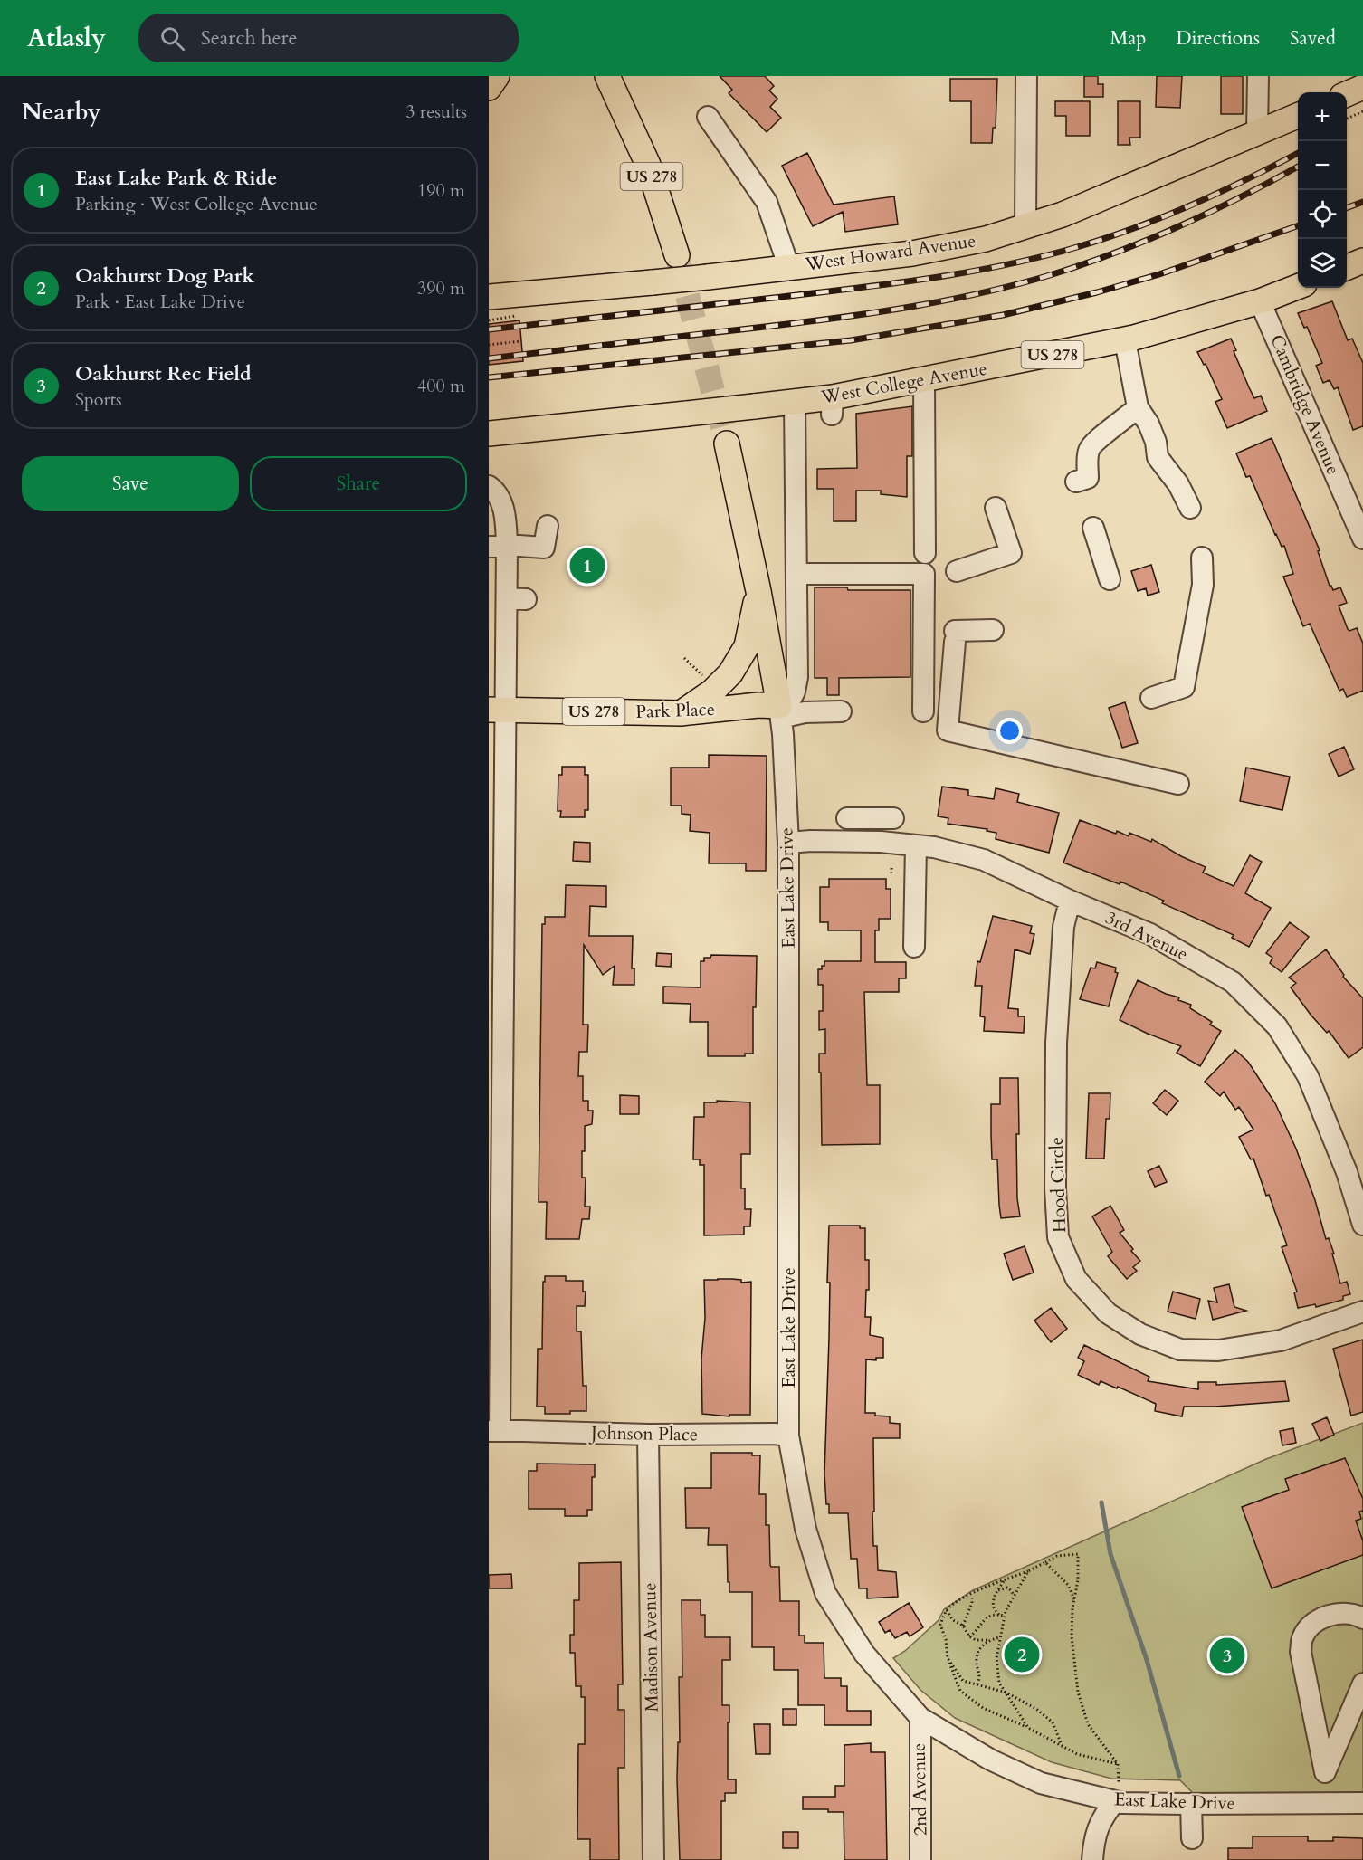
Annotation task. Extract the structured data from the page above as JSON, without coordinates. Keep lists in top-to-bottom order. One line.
{"streets":{"main road":["US 278","West Howard Avenue","West College Avenue","Park Place","East Lake Drive"],"street":["Cambridge Avenue","3rd Avenue","Hood Circle","Johnson Place","Madison Avenue","2nd Avenue"]},"crossings":[["West College Avenue","Cambridge Avenue"],["Park Place","East Lake Drive"],["East Lake Drive","3rd Avenue"],["East Lake Drive","Johnson Place"],["East Lake Drive","2nd Avenue"],["3rd Avenue","Hood Circle"],["Johnson Place","Madison Avenue"]],"page":{"header":"Atlasly","search":"Search here","nav":["Map","Directions","Saved"],"heading":["Nearby","3 results"],"map_buttons":["+","−"],"list":[{"mark":"1","name":"East Lake Park & Ride","note":"Parking · West College Avenue","value":"190 m"},{"mark":"2","name":"Oakhurst Dog Park","note":"Park · East Lake Drive","value":"390 m"},{"mark":"3","name":"Oakhurst Rec Field","note":"Sports","value":"400 m"}],"buttons":["Save","Share"],"pins":["1","2","3"]}}
